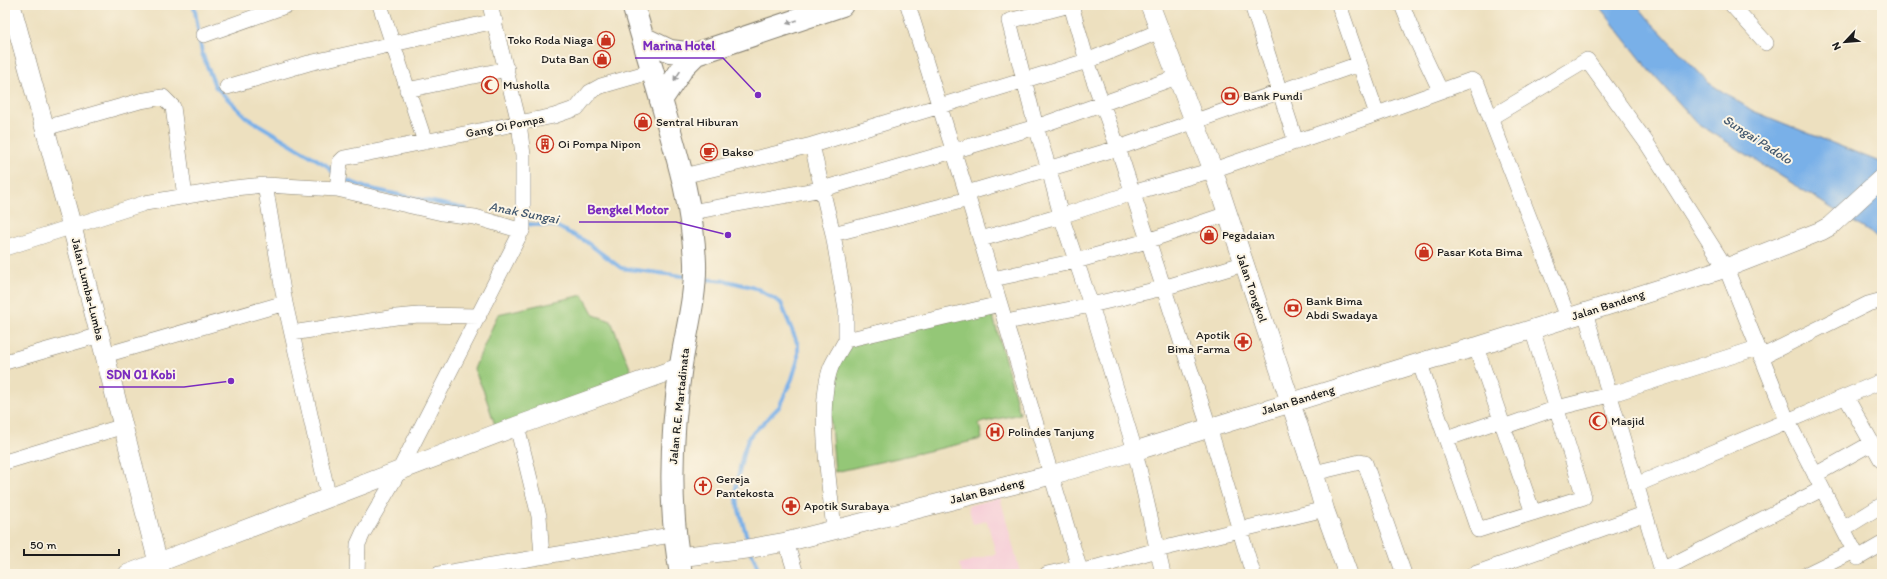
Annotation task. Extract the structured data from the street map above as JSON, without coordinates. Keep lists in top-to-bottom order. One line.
{"streets":{"main road":["Jalan R.E. Martadinata"],"street":["Gang Oi Pompa","Jalan Tongkol","Jalan Lumba-Lumba","Jalan Bandeng"]},"crossings":[["Gang Oi Pompa","Jalan R.E. Martadinata"],["Jalan Tongkol","Jalan Bandeng"],["Jalan Bandeng","Jalan R.E. Martadinata"]],"water":["Sungai Padolo","Anak Sungai"],"places":{"shop":["Toko Roda Niaga","Duta Ban","Sentral Hiburan","Pegadaian","Pasar Kota Bima"],"mosque":["Musholla","Masjid"],"other":["Marina Hotel","Bengkel Motor","SDN 01 Kobi"],"bank":["Bank Pundi","Bank Bima Abdi Swadaya"],"building":["Oi Pompa Nipon"],"cafe":["Bakso"],"pharmacy":["Apotik Bima Farma","Apotik Surabaya"],"hospital":["Polindes Tanjung"],"church":["Gereja Pantekosta"]},"scale_bar":"50 m","north":"bottom left"}
